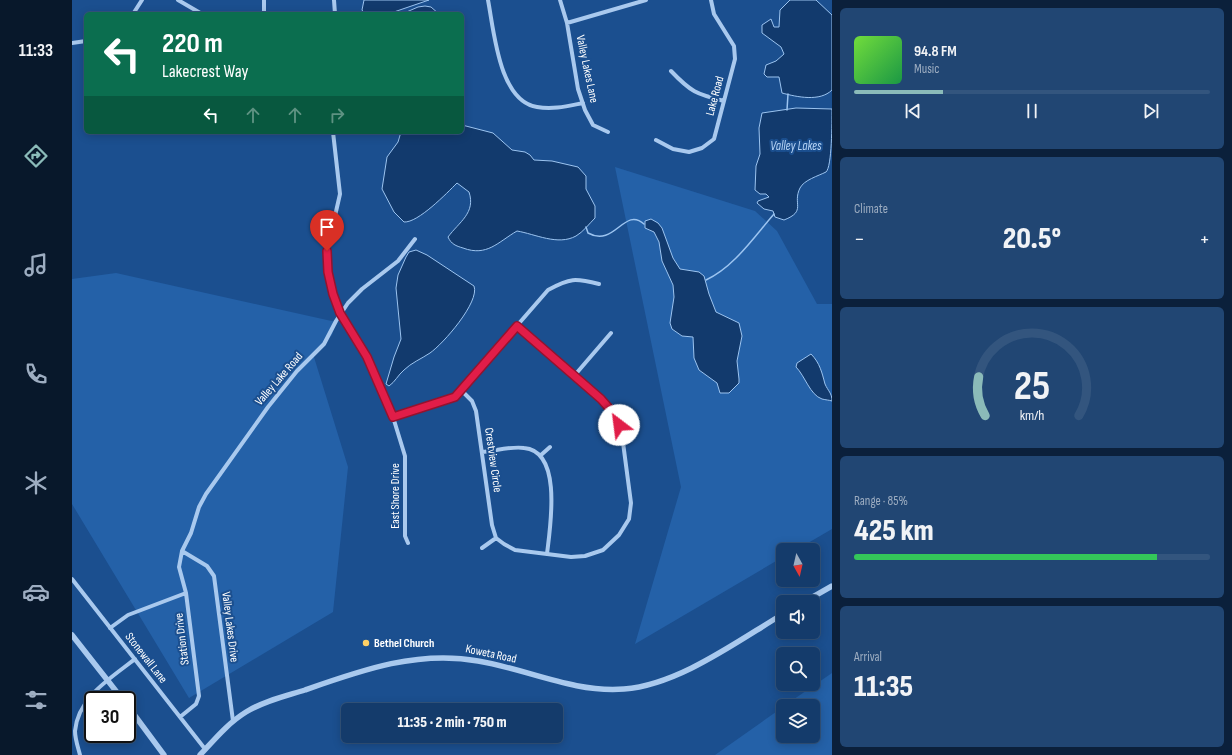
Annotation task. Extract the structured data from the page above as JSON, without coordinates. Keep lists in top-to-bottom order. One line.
{"streets":{"street":["Valley Lakes Lane","Lake Road","Valley Lake Road","Crestview Circle","East Shore Drive","Valley Lakes Drive","Station Drive","Koweta Road","Stonewall Lane"]},"crossings":[["Valley Lake Road","East Shore Drive"],["Valley Lake Road","Valley Lakes Drive"],["Valley Lake Road","Station Drive"],["Valley Lakes Drive","Station Drive"],["Valley Lakes Drive","Koweta Road"],["Station Drive","Stonewall Lane"],["Koweta Road","Stonewall Lane"]],"water":["Valley Lakes"],"places":["Bethel Church"],"north":"bottom","page":{"tabs":"11:33","turn":["220 m","Lakecrest Way"],"song":["94.8 FM","Music"],"tile":["Climate",["Range · 85%","425 km"],["Arrival","11:35"]],"heat":["−","20.5°","+"],"limit":"30","trip":"11:35 · 2 min · 750 m","gauge":["25","km/h"]}}
